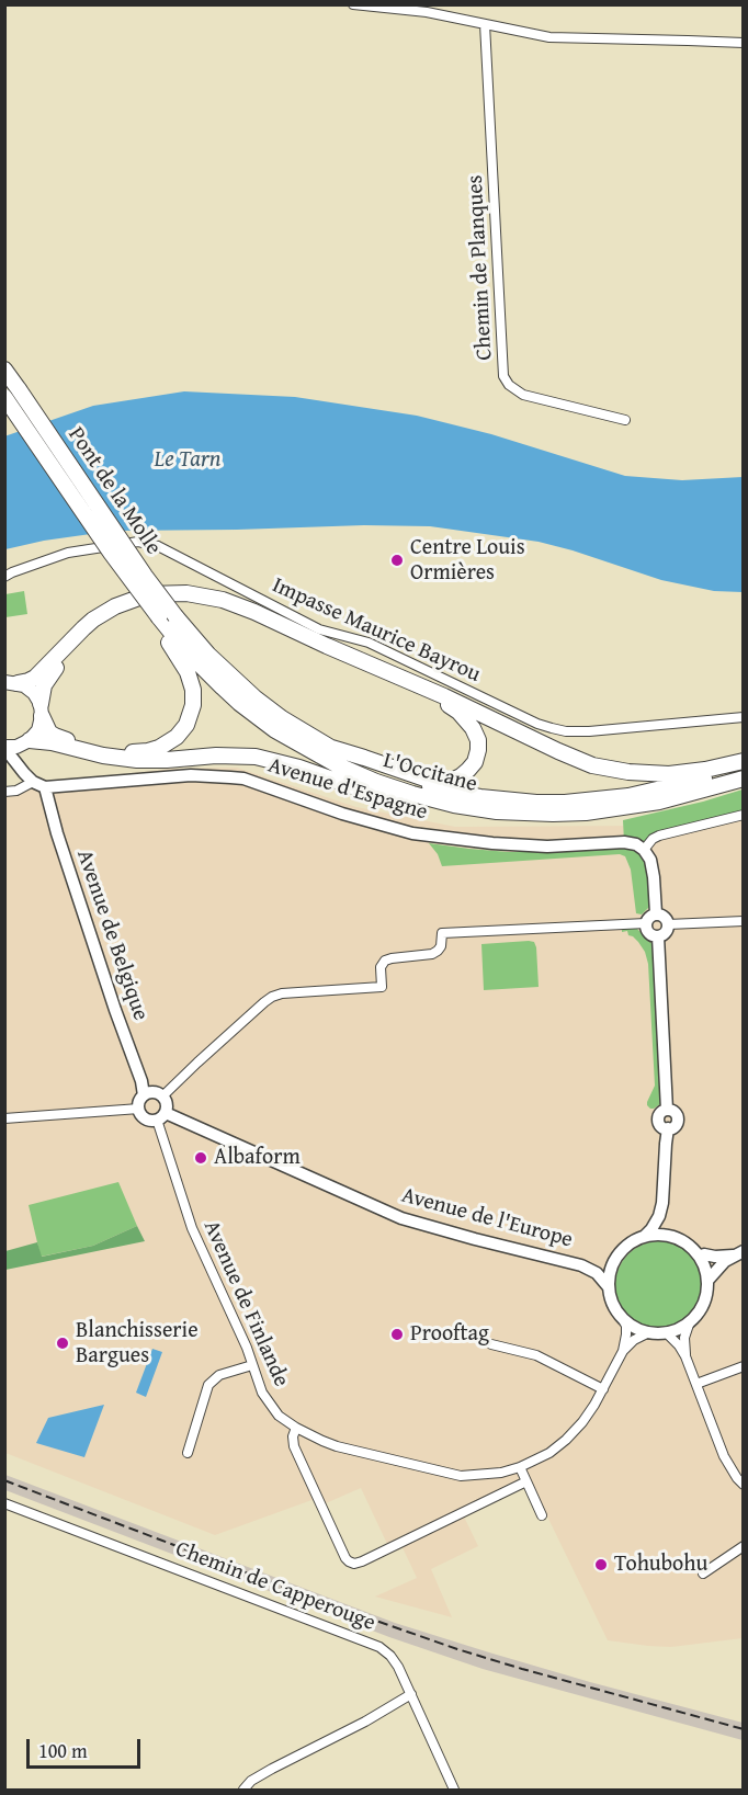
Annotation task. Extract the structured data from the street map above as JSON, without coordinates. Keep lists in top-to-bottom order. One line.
{"streets":{"highway":["Pont de la Molle","L'Occitane"],"street":["Chemin de Planques","Impasse Maurice Bayrou","Avenue d'Espagne","Avenue de Belgique","Avenue de l'Europe","Avenue de Finlande","Chemin de Capperouge"]},"crossings":[["Pont de la Molle","L'Occitane"],["Avenue d'Espagne","Avenue de Belgique"],["Avenue de Belgique","Avenue de l'Europe"],["Avenue de Belgique","Avenue de Finlande"],["Avenue de l'Europe","Avenue de Finlande"]],"water":["Le Tarn"],"places":["Centre Louis Ormières","Albaform","Prooftag","Blanchisserie Bargues","Tohubohu"],"scale_bar":"100 m"}
